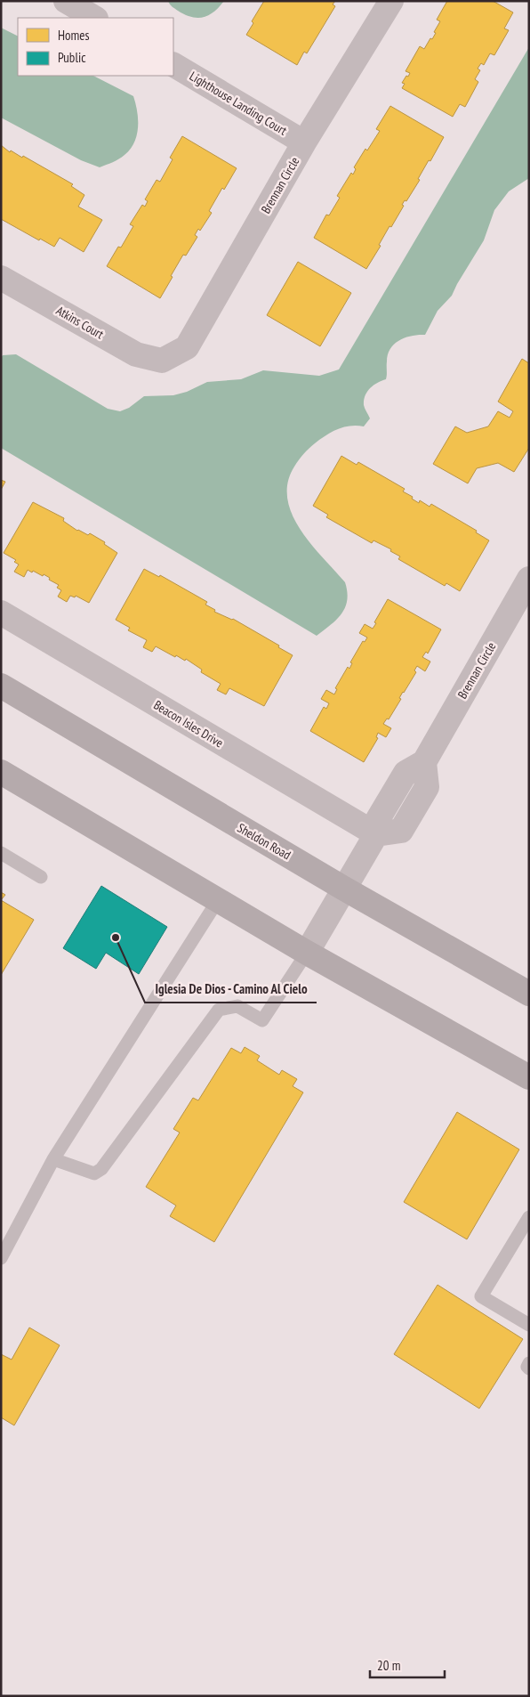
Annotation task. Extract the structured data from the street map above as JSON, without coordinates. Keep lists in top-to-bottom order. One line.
{"streets":{"main road":["Sheldon Road"],"street":["Lighthouse Landing Court","Brennan Circle","Atkins Court","Beacon Isles Drive"]},"crossings":[["Lighthouse Landing Court","Brennan Circle"],["Brennan Circle","Atkins Court"],["Brennan Circle","Beacon Isles Drive"]],"places":["Iglesia De Dios - Camino Al Cielo"],"legend":["Homes","Public"],"scale_bar":"20 m"}
